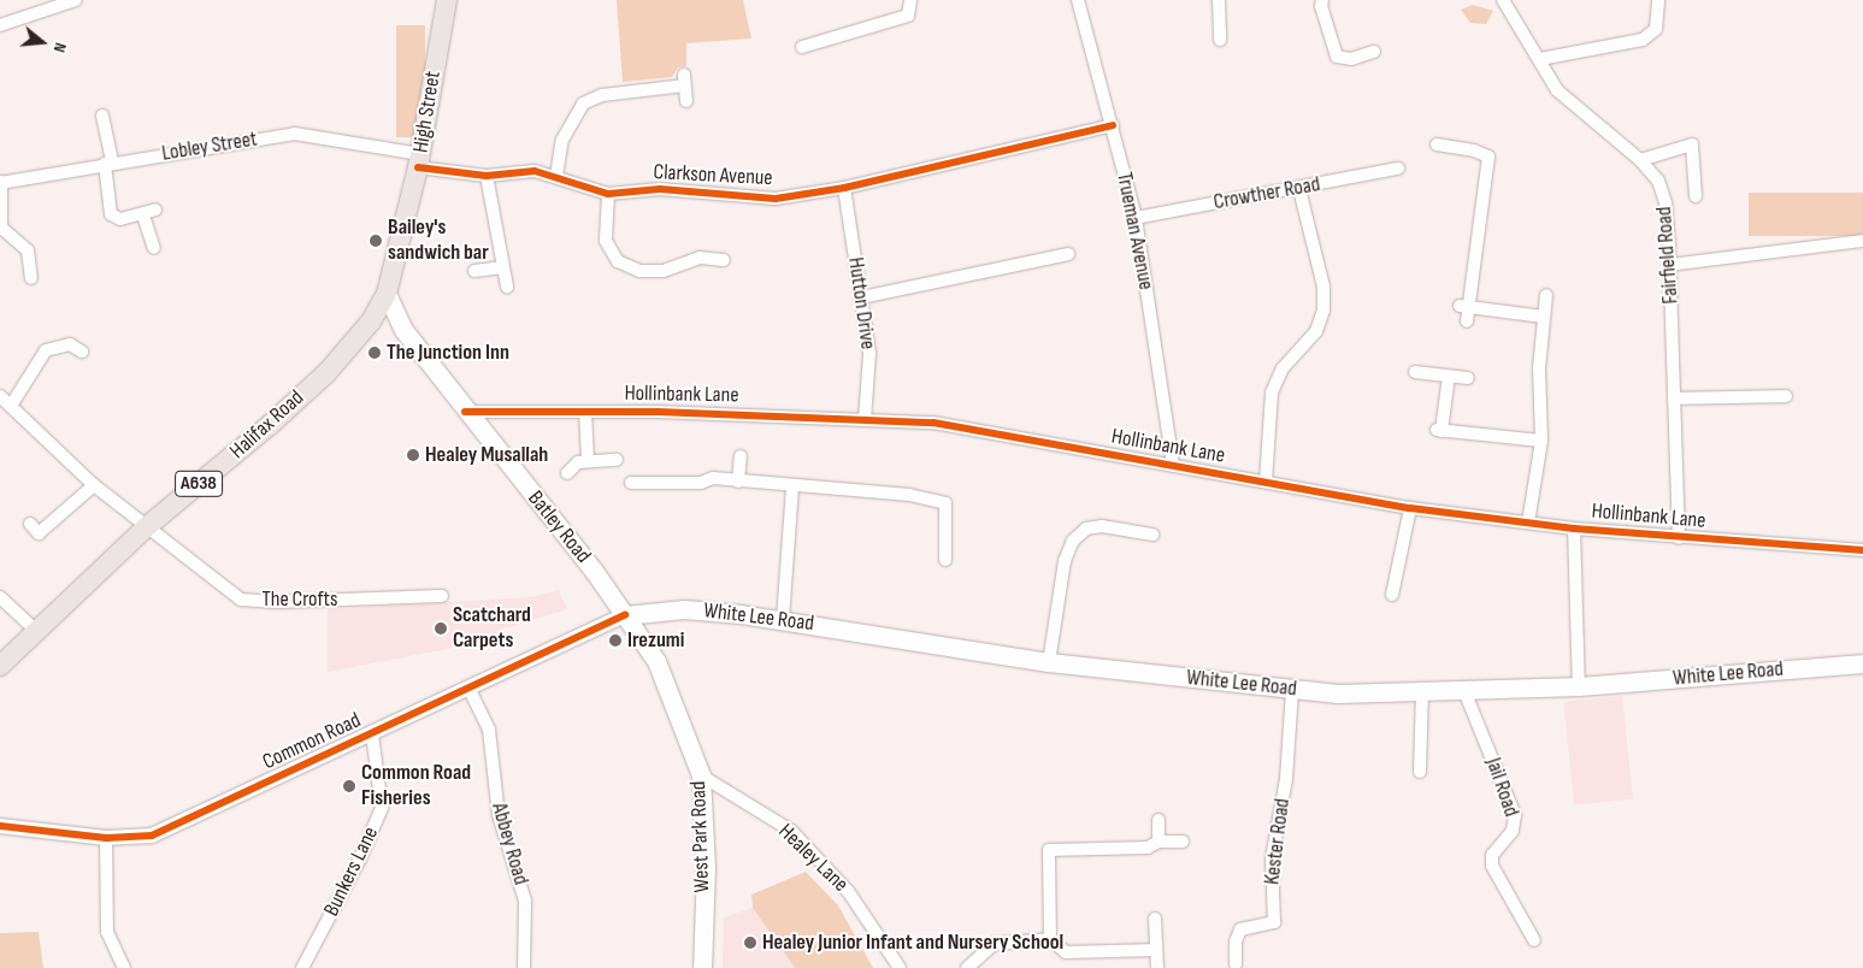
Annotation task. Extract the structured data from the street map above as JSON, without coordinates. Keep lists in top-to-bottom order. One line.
{"streets":{"main road":["High Street","Halifax Road","A638","Batley Road","White Lee Road","West Park Road"],"street":["Lobley Street","Clarkson Avenue","Crowther Road","Trueman Avenue","Fairfield Road","Hutton Drive","Hollinbank Lane","The Crofts","Common Road","Jail Road","Kester Road","Abbey Road","Healey Lane","Bunkers Lane"]},"crossings":[["High Street","Lobley Street"],["High Street","Clarkson Avenue"],["High Street","Halifax Road"],["High Street","Batley Road"],["Lobley Street","Clarkson Avenue"],["Clarkson Avenue","Trueman Avenue"],["Clarkson Avenue","Hutton Drive"],["Crowther Road","Trueman Avenue"],["Trueman Avenue","Hollinbank Lane"],["Fairfield Road","Hollinbank Lane"],["Hutton Drive","Hollinbank Lane"],["Hollinbank Lane","Batley Road"],["Halifax Road","Batley Road"],["Halifax Road","The Crofts"],["Batley Road","White Lee Road"],["Batley Road","Common Road"],["Batley Road","West Park Road"],["White Lee Road","Common Road"],["White Lee Road","Jail Road"],["White Lee Road","West Park Road"],["White Lee Road","Kester Road"],["Common Road","West Park Road"],["Common Road","Abbey Road"],["Common Road","Bunkers Lane"],["West Park Road","Healey Lane"]],"places":["Bailey's sandwich bar","The Junction Inn","Healey Musallah","Scatchard Carpets","Irezumi","Common Road Fisheries","Healey Junior Infant and Nursery School"],"north":"right"}
